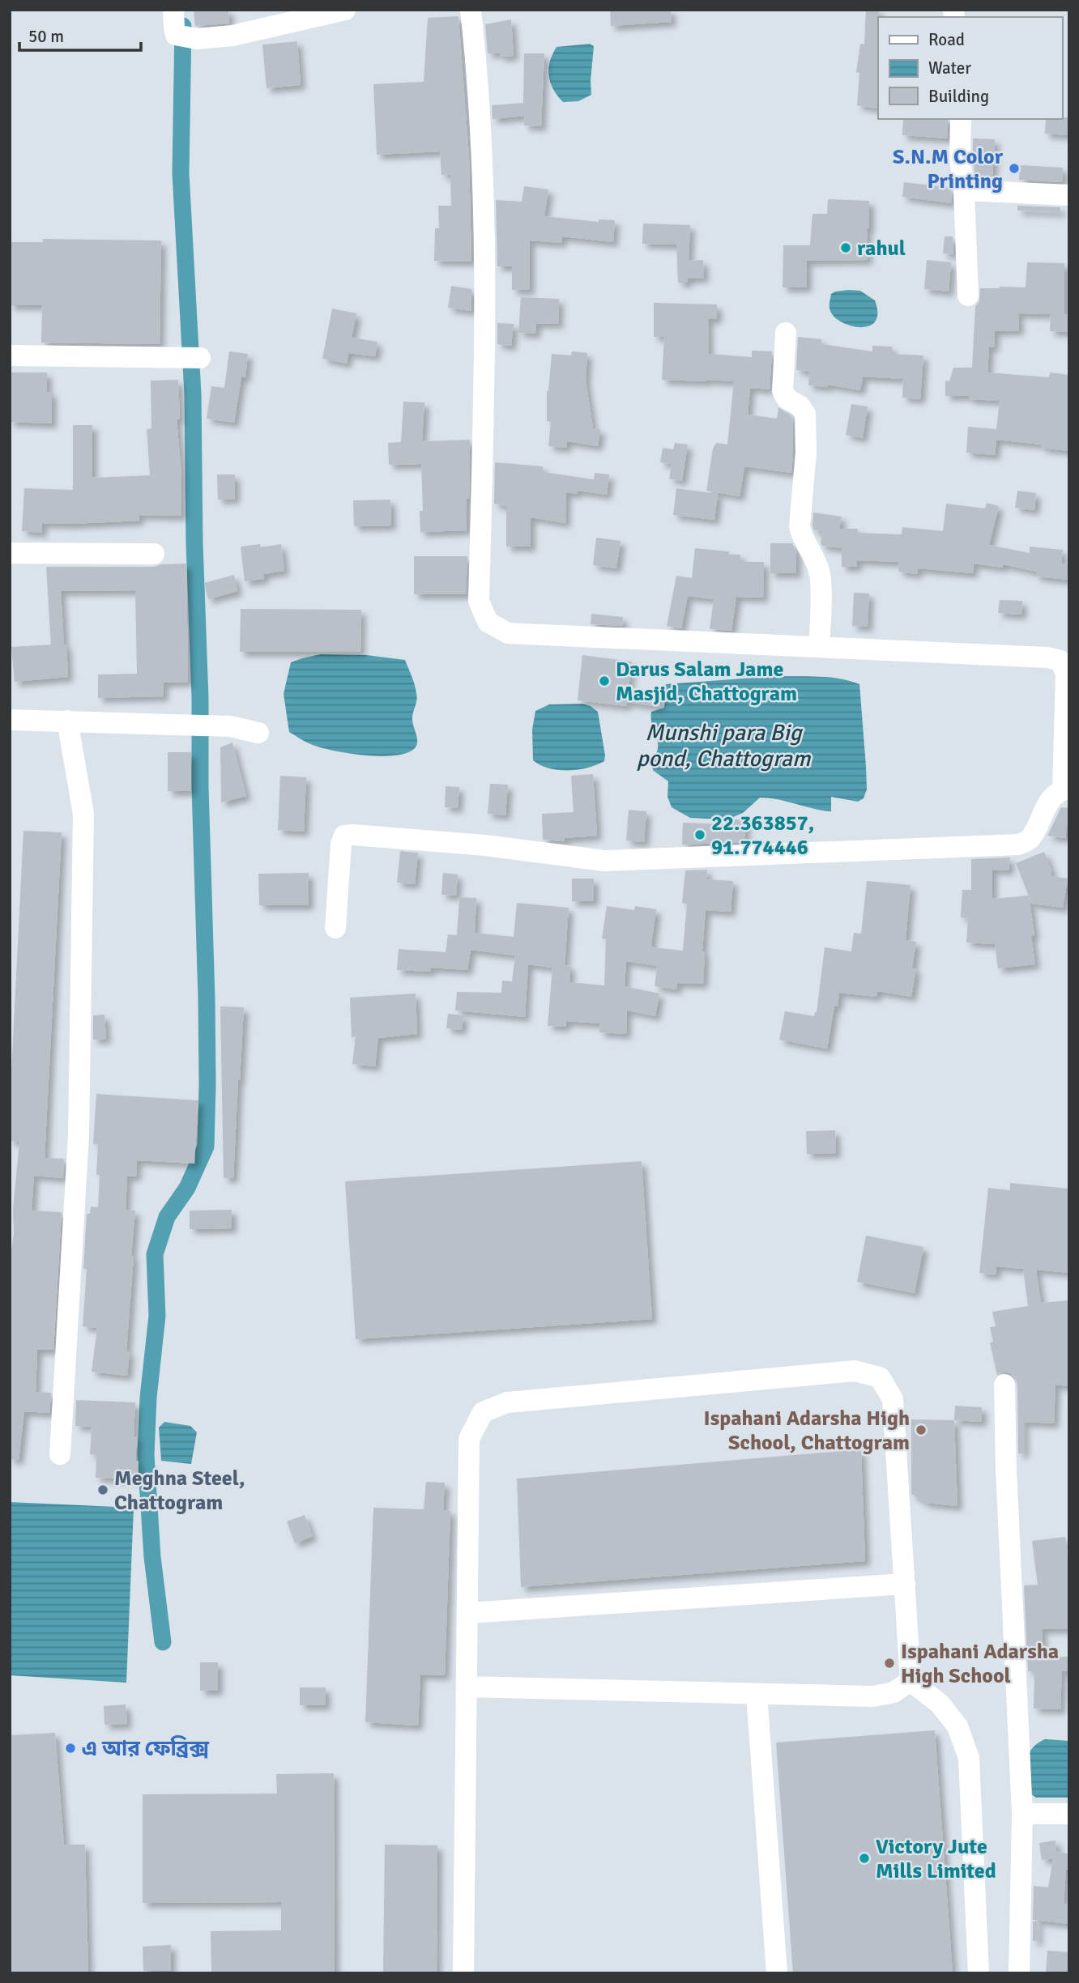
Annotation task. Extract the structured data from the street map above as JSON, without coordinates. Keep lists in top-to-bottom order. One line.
{"water":["Munshi para Big pond, Chattogram"],"places":["S.N.M Color Printing","rahul","Darus Salam Jame Masjid, Chattogram","22.363857, 91.774446","Ispahani Adarsha High School, Chattogram","Meghna Steel, Chattogram","Ispahani Adarsha High School","এ আর ফেব্রিক্স","Victory Jute Mills Limited"],"legend":["Road","Water","Building"],"scale_bar":"50 m"}
